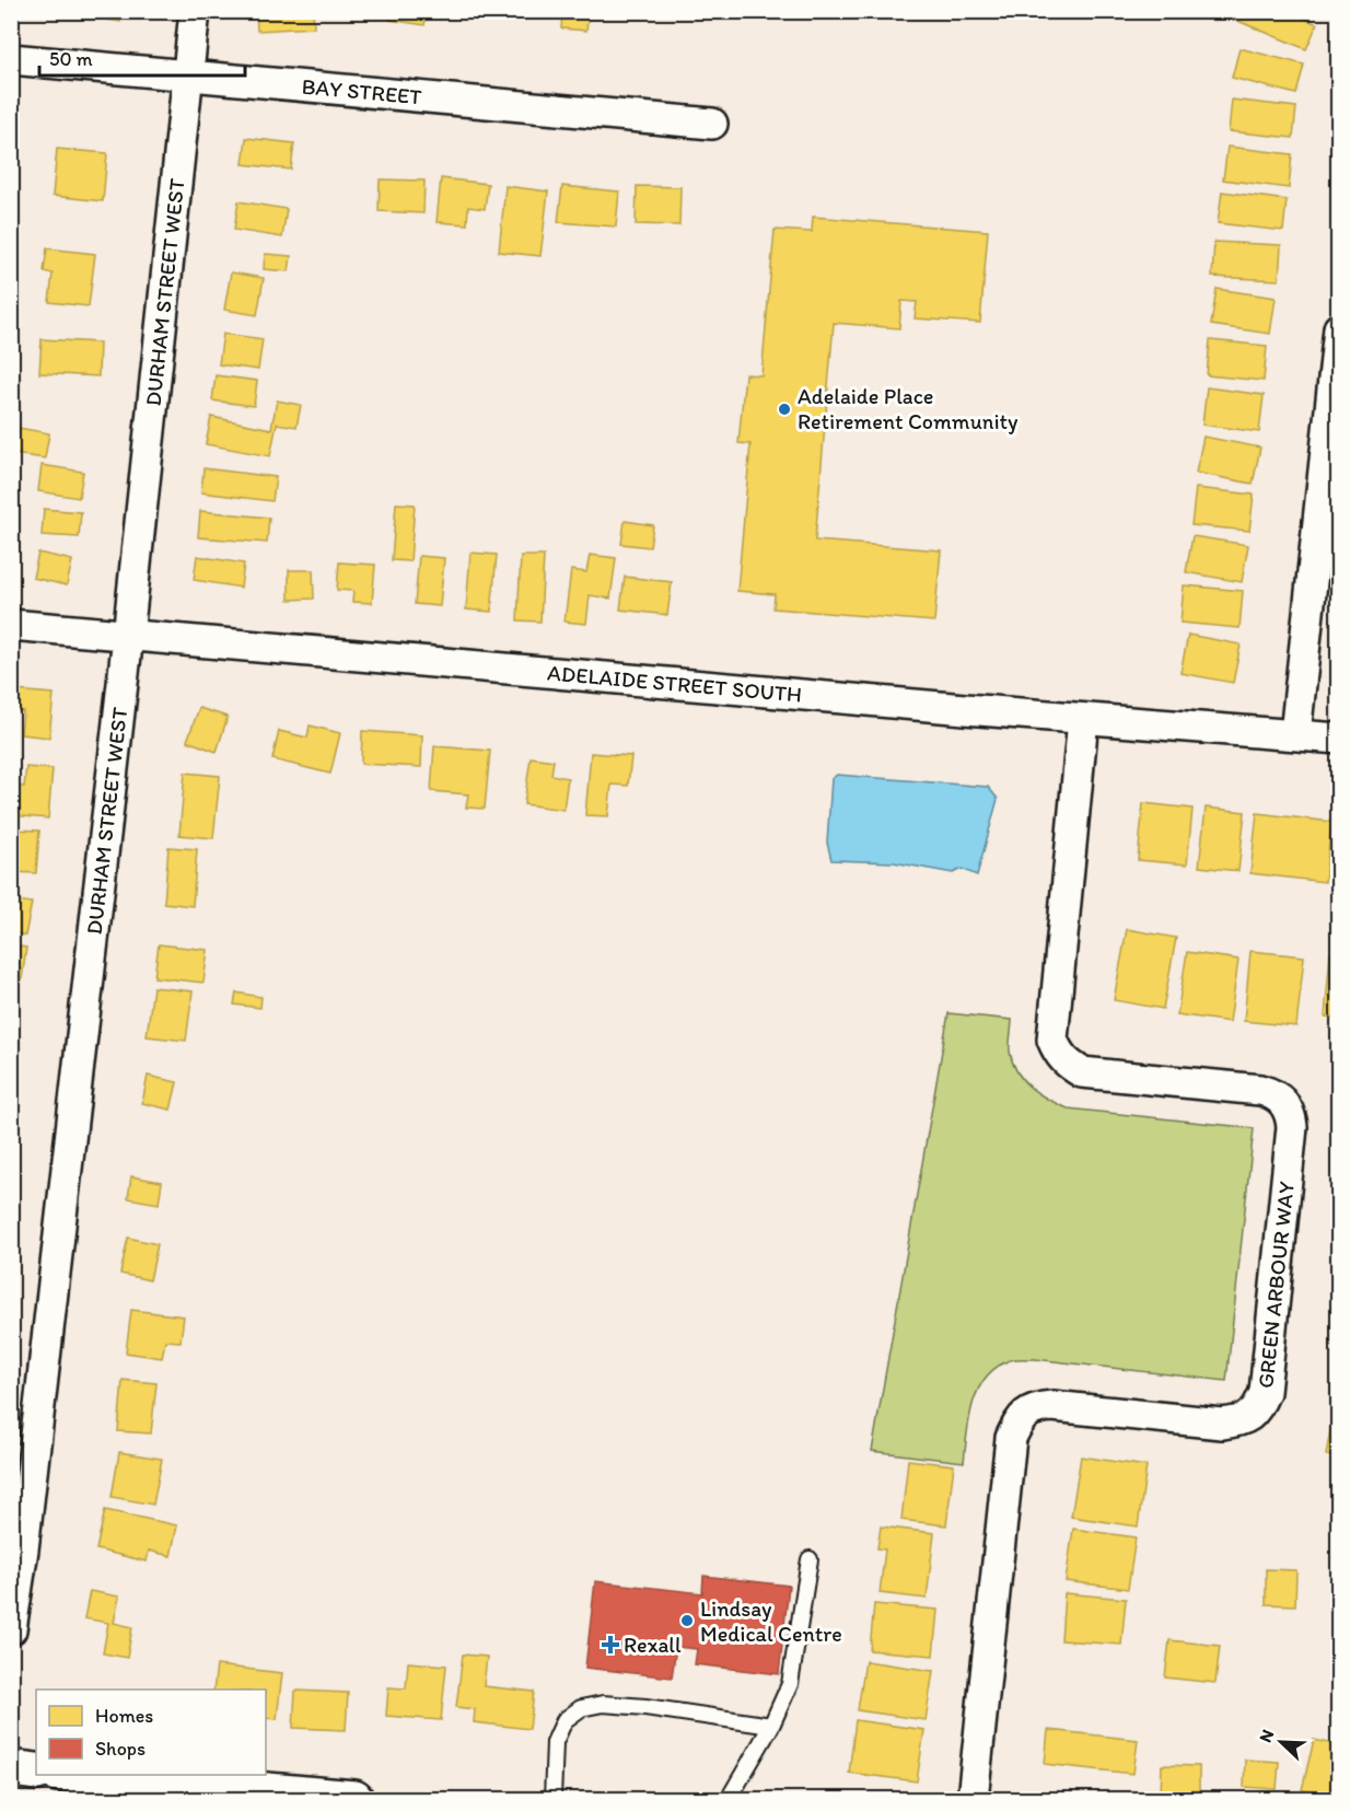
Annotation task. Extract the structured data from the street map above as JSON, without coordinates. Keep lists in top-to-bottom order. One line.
{"streets":{"street":["BAY STREET","DURHAM STREET WEST","ADELAIDE STREET SOUTH","GREEN ARBOUR WAY"]},"crossings":[["BAY STREET","DURHAM STREET WEST"],["DURHAM STREET WEST","ADELAIDE STREET SOUTH"],["ADELAIDE STREET SOUTH","GREEN ARBOUR WAY"]],"places":{"other":["Adelaide Place Retirement Community","Lindsay Medical Centre"],"health":["Rexall"]},"legend":["Homes","Shops"],"scale_bar":"50 m","north":"top left"}
